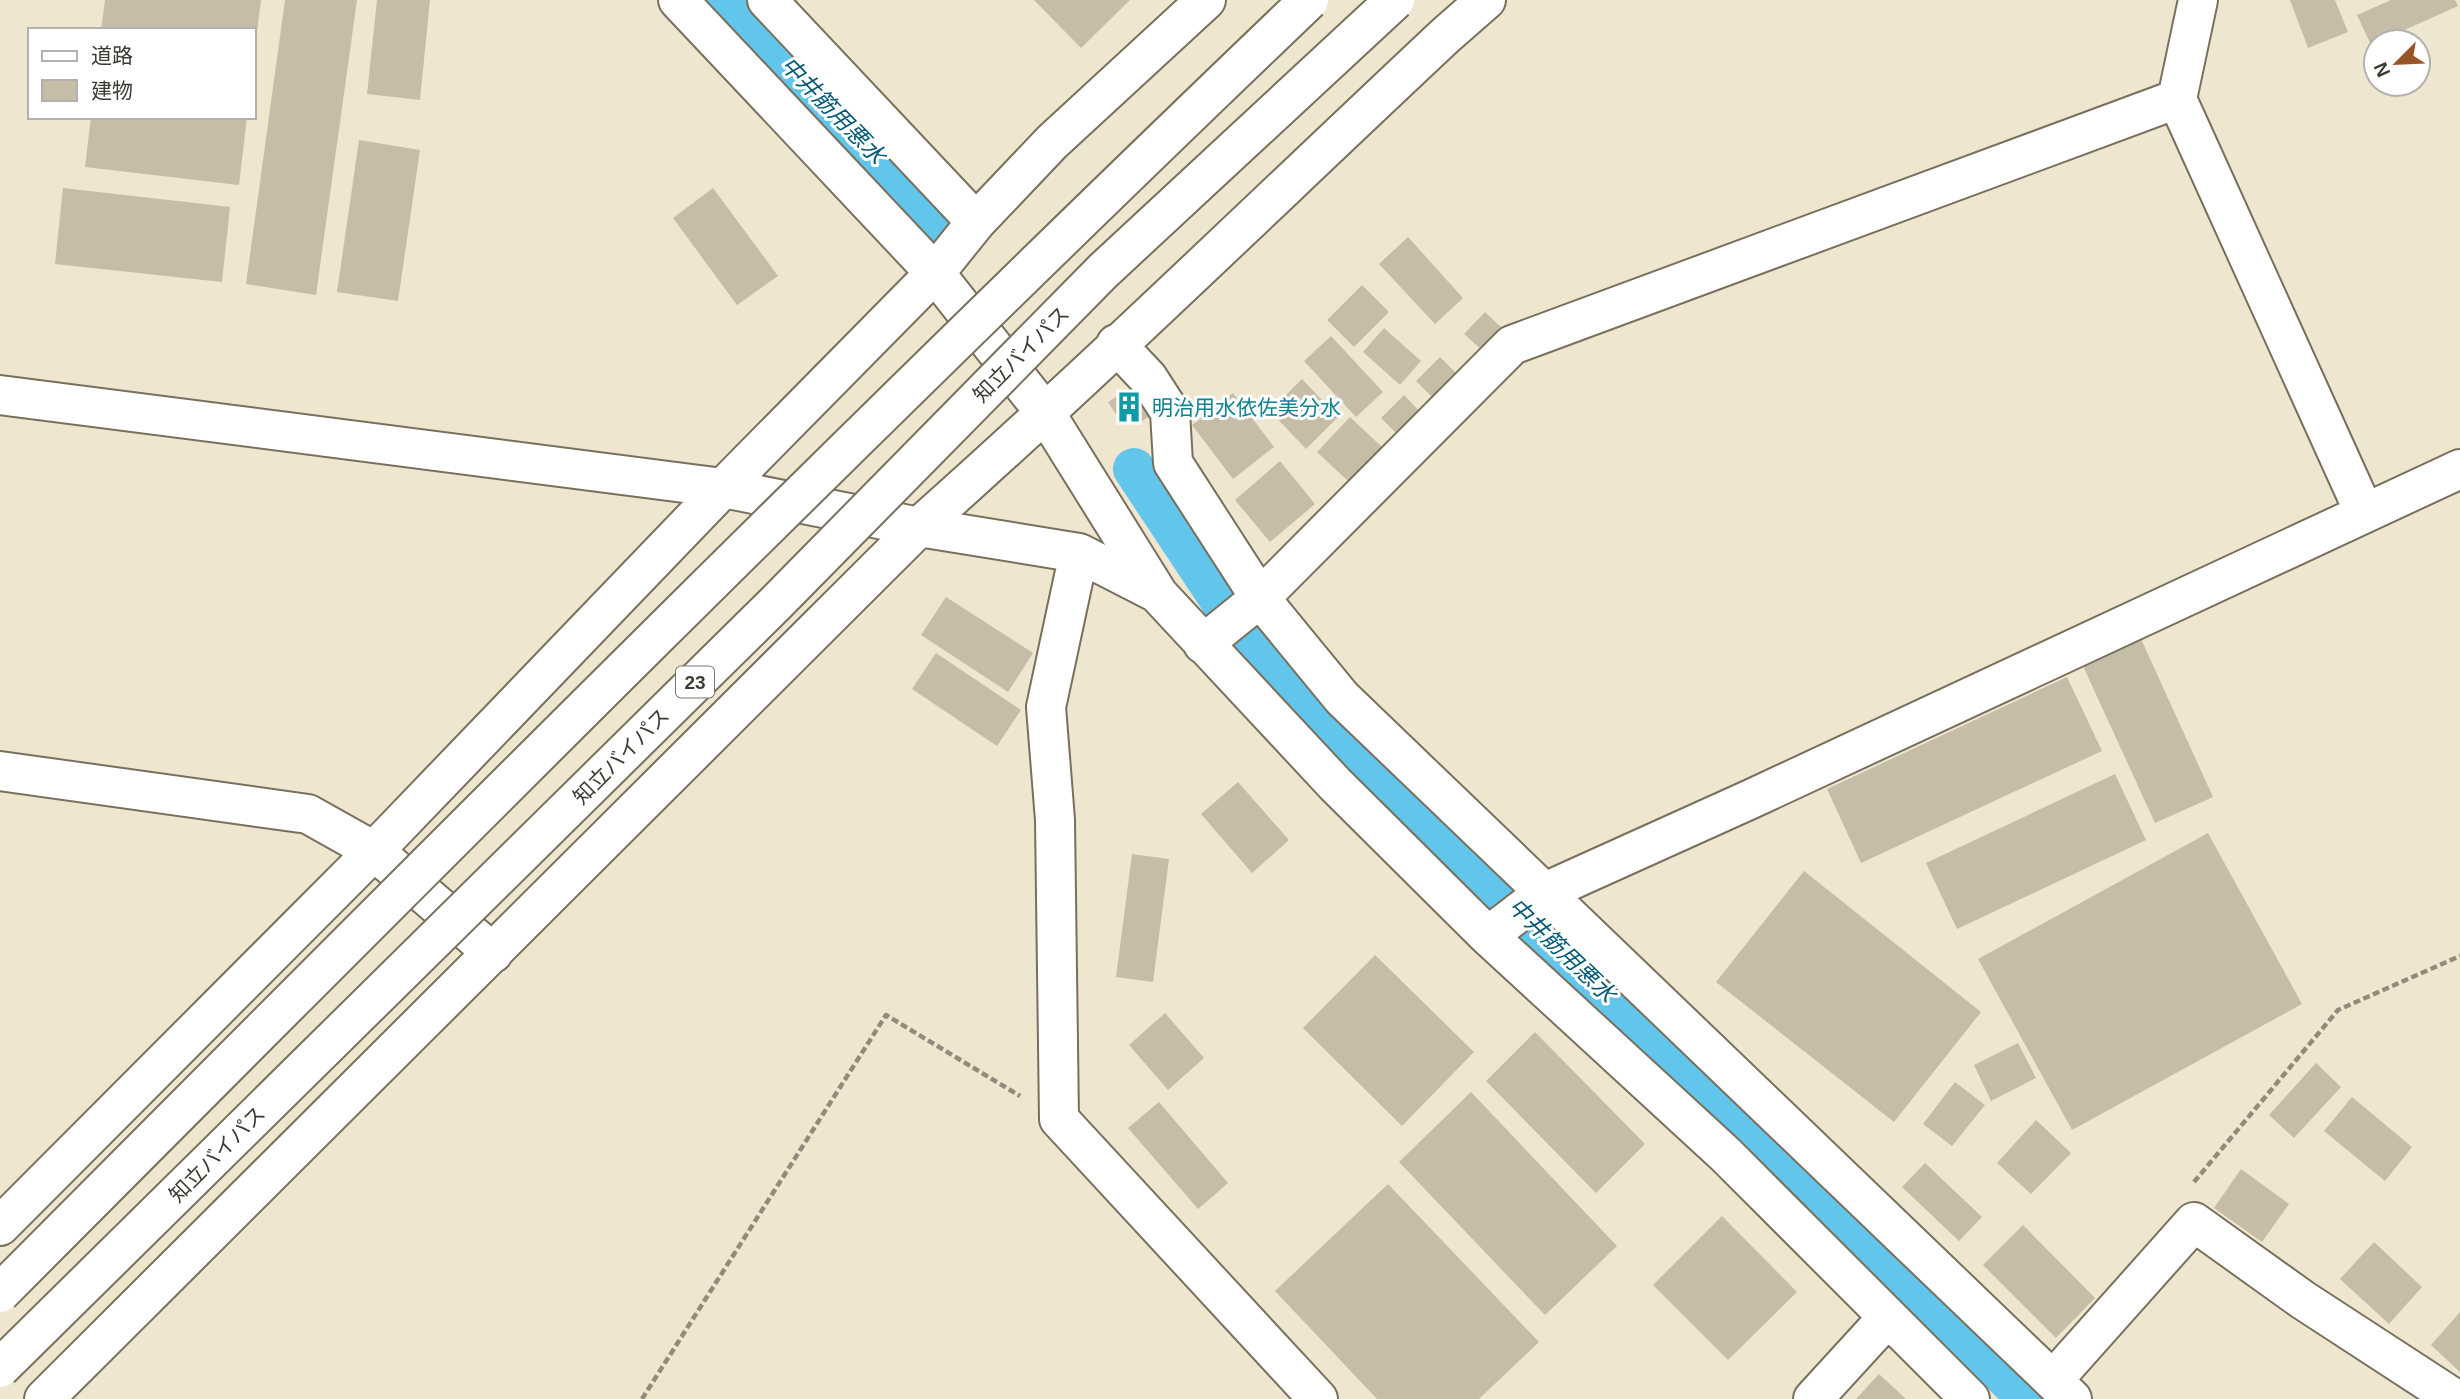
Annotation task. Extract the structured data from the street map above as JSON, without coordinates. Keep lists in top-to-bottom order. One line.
{"streets":{"main road":["知立バイパス","23"]},"water":["中井筋用悪水"],"places":{"building":["明治用水依佐美分水"]},"legend":["道路","建物"],"north":"bottom left"}
